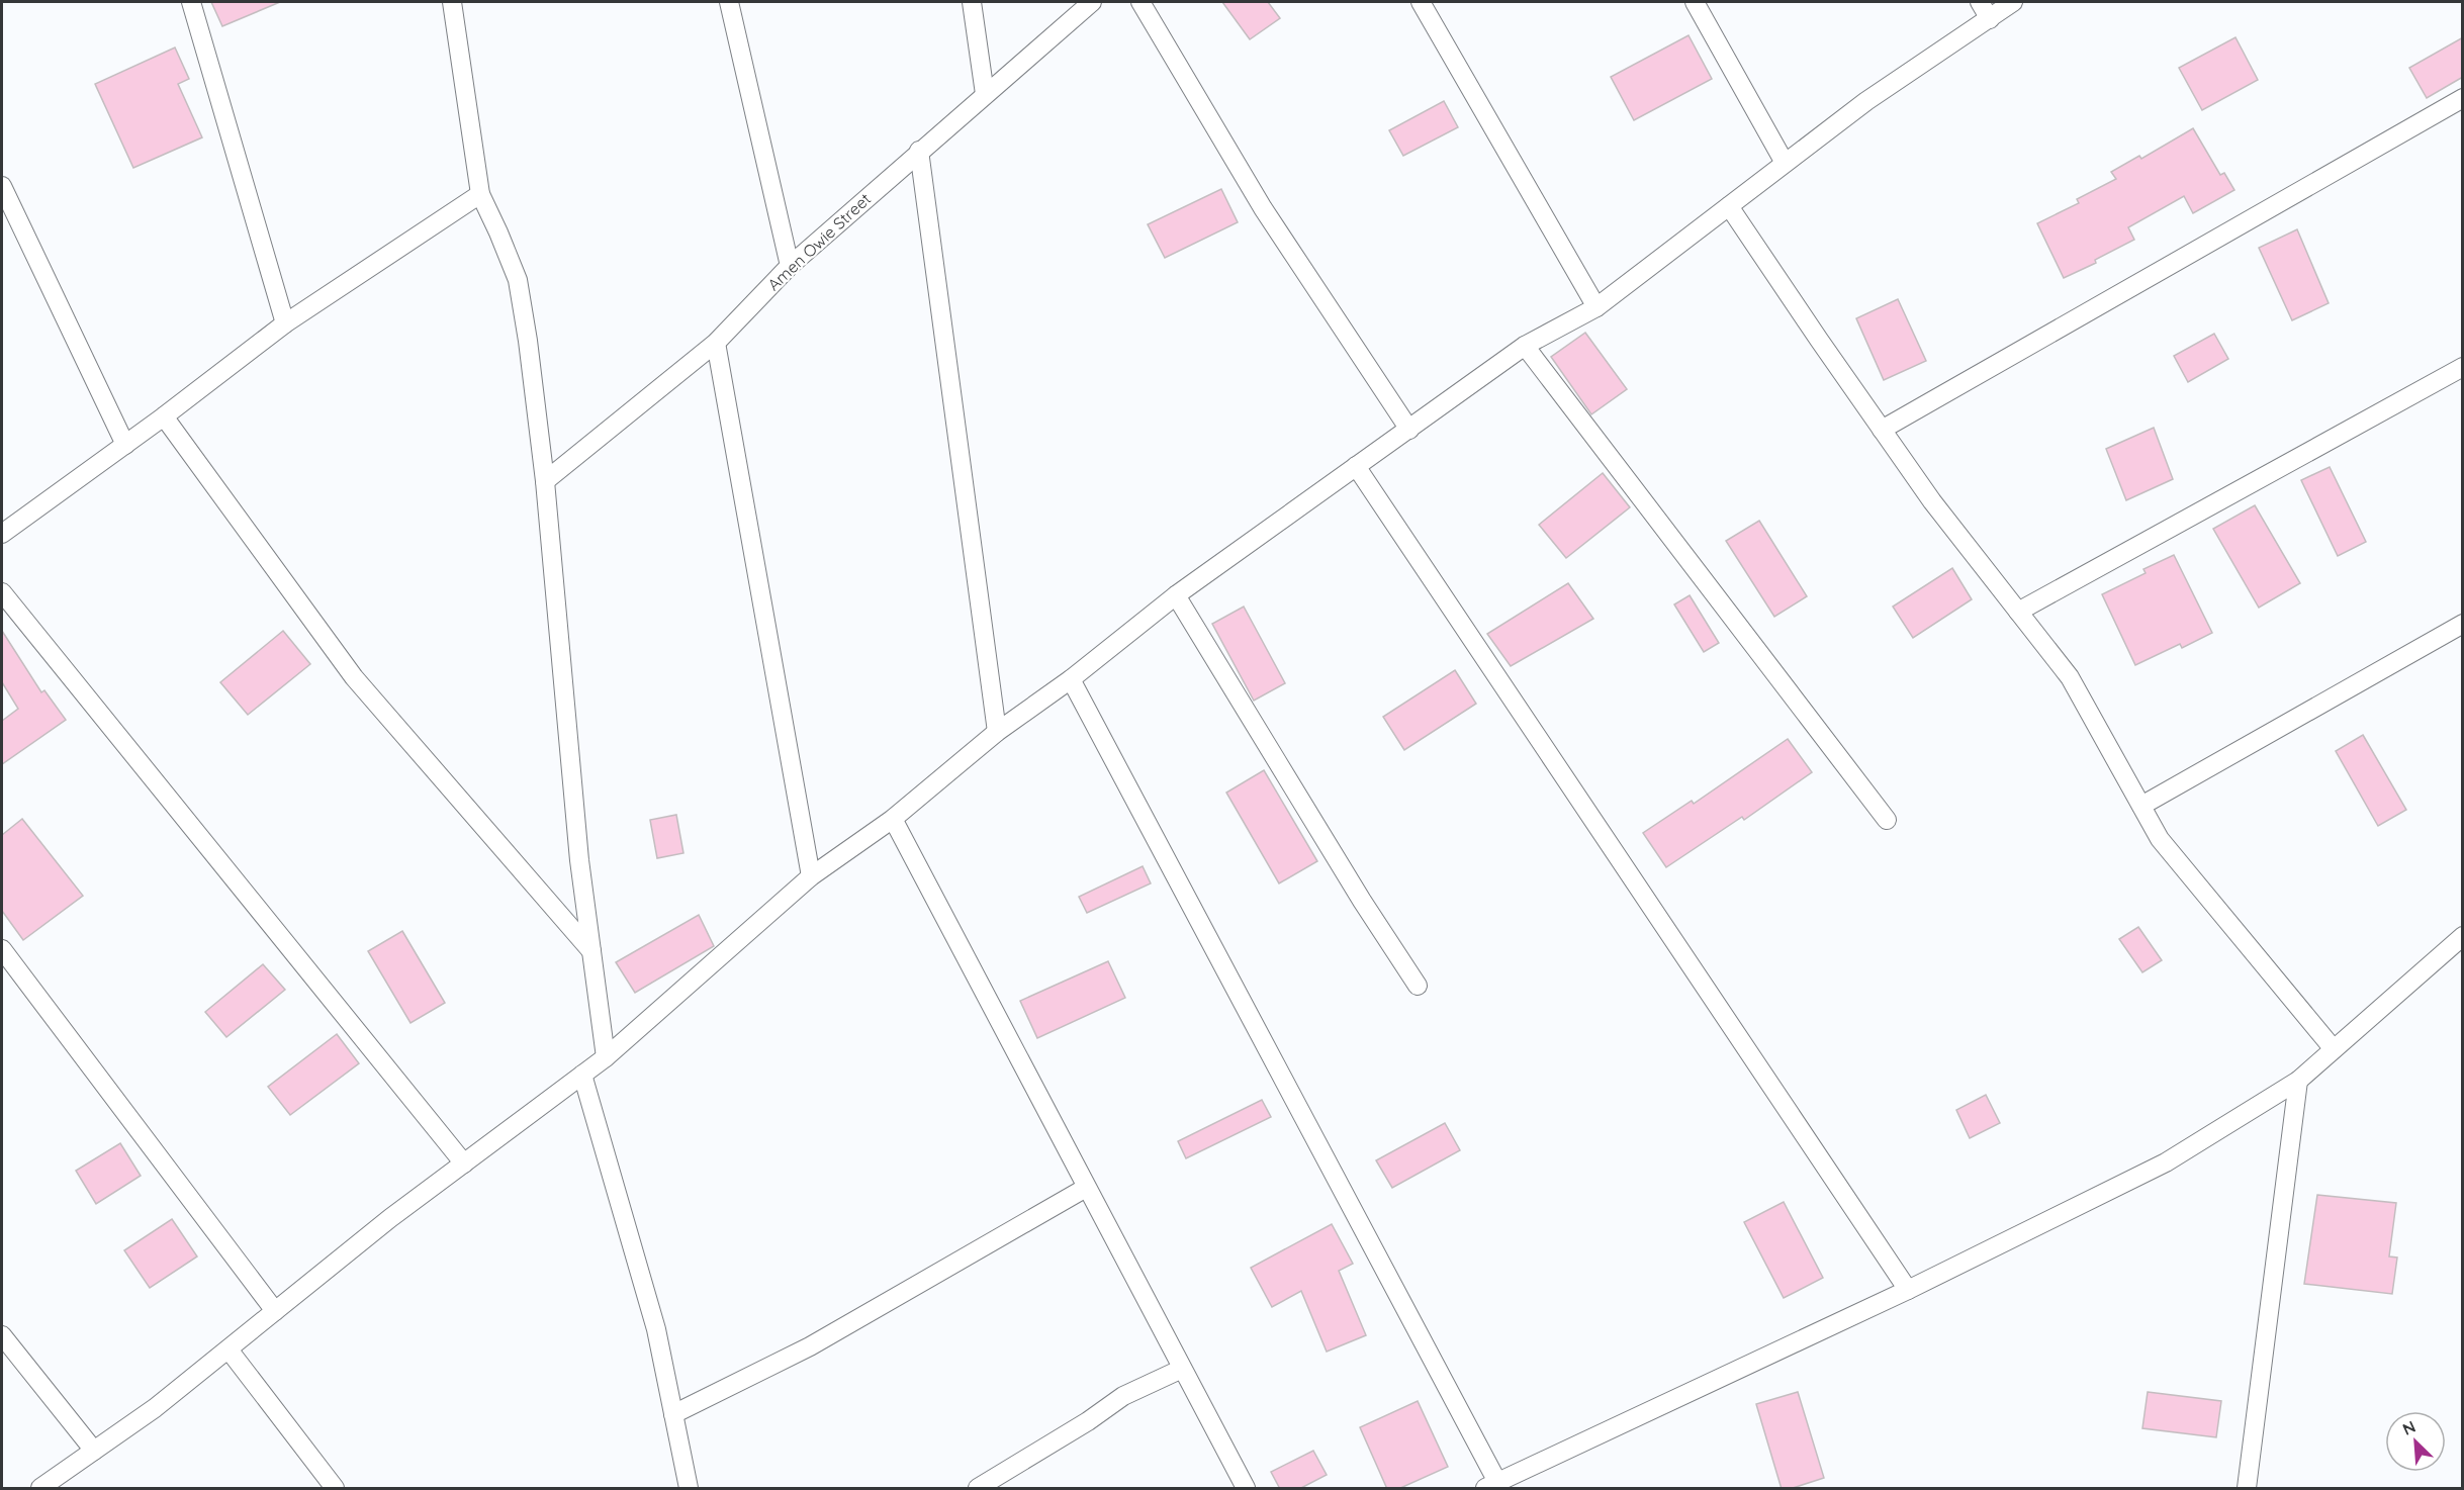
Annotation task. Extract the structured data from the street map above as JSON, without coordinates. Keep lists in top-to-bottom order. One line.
{"streets":{"street":["Amen Owie Street"]},"north":"top left"}
